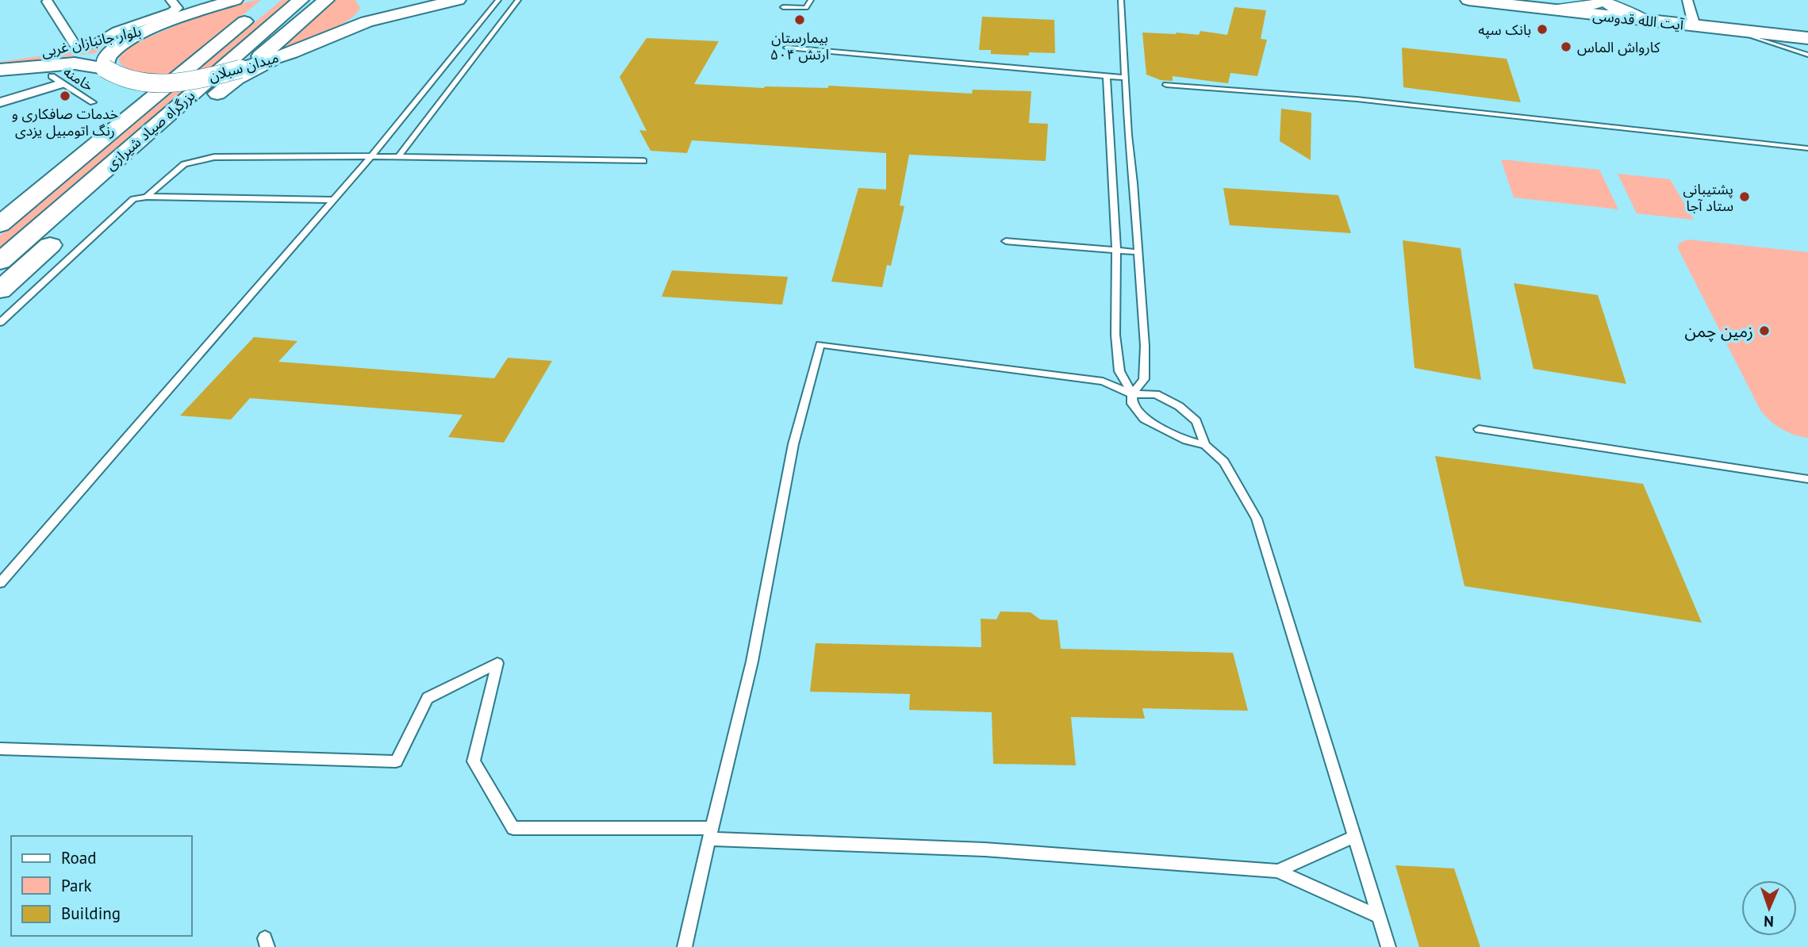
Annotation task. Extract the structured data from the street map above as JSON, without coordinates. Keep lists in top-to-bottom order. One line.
{"streets":{"main road":["آیت الله قدوسی","بلوار جانبازان غربی","میدان سبلان","بزرگراه صیاد شیرازی"],"lane":["خامنه"]},"crossings":[["بلوار جانبازان غربی","میدان سبلان"],["بلوار جانبازان غربی","خامنه"]],"places":["بیمارستان ۵۰۴ ارتش","بانک سپه","کارواش الماس","خدمات صافکاری و رنگ اتومبیل یزدی","پشتیبانی ستاد آجا","زمین چمن"],"legend":["Road","Park","Building"],"north":"bottom"}
